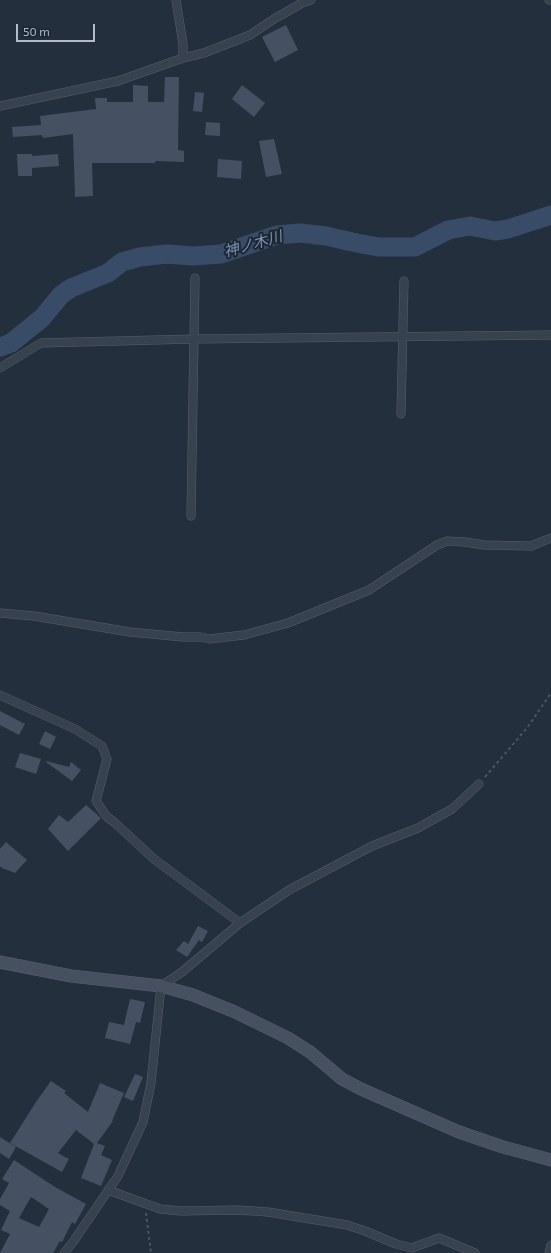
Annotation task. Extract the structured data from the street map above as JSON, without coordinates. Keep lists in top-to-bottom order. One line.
{"water":["神ノ木川"],"scale_bar":"50 m"}
